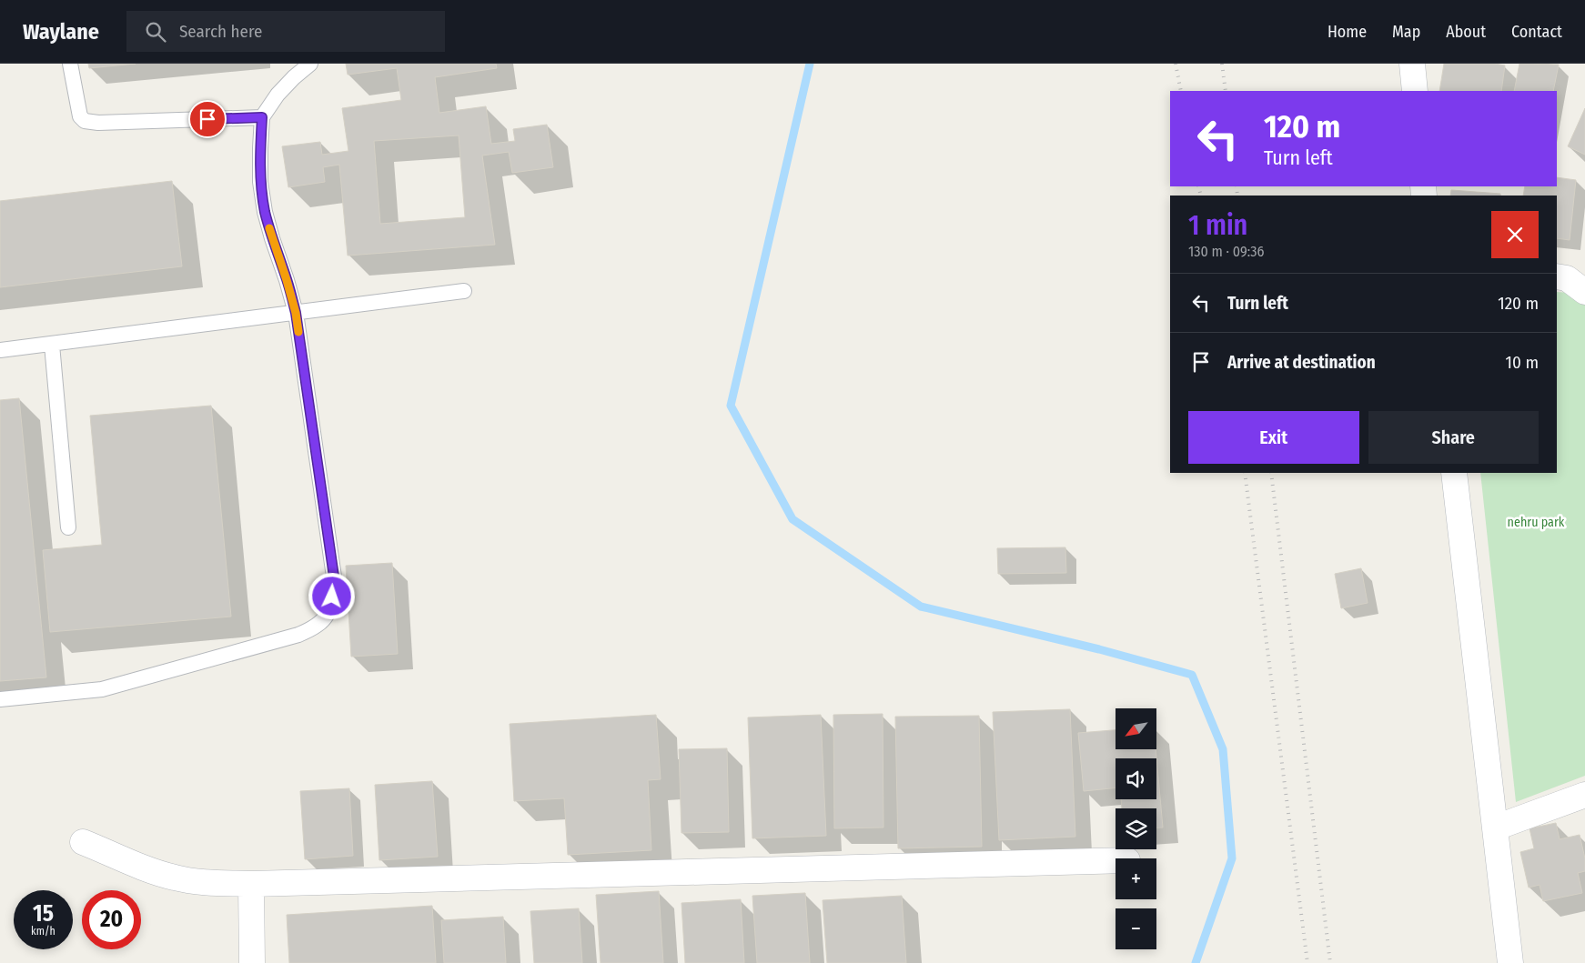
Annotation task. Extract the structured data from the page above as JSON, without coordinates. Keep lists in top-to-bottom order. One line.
{"parks":["nehru park"],"north":"bottom left","page":{"header":"Waylane","search":"Search here","nav":["Home","Map","About","Contact"],"turn":["120 m","Turn left"],"heading":["1 min","130 m · 09:36"],"list":[{"name":"Turn left","value":"120 m"},{"name":"Arrive at destination","value":"10 m"}],"buttons":["Exit","Share"],"map_buttons":["+","−"],"speed":"15 km/h","limit":"20"}}
